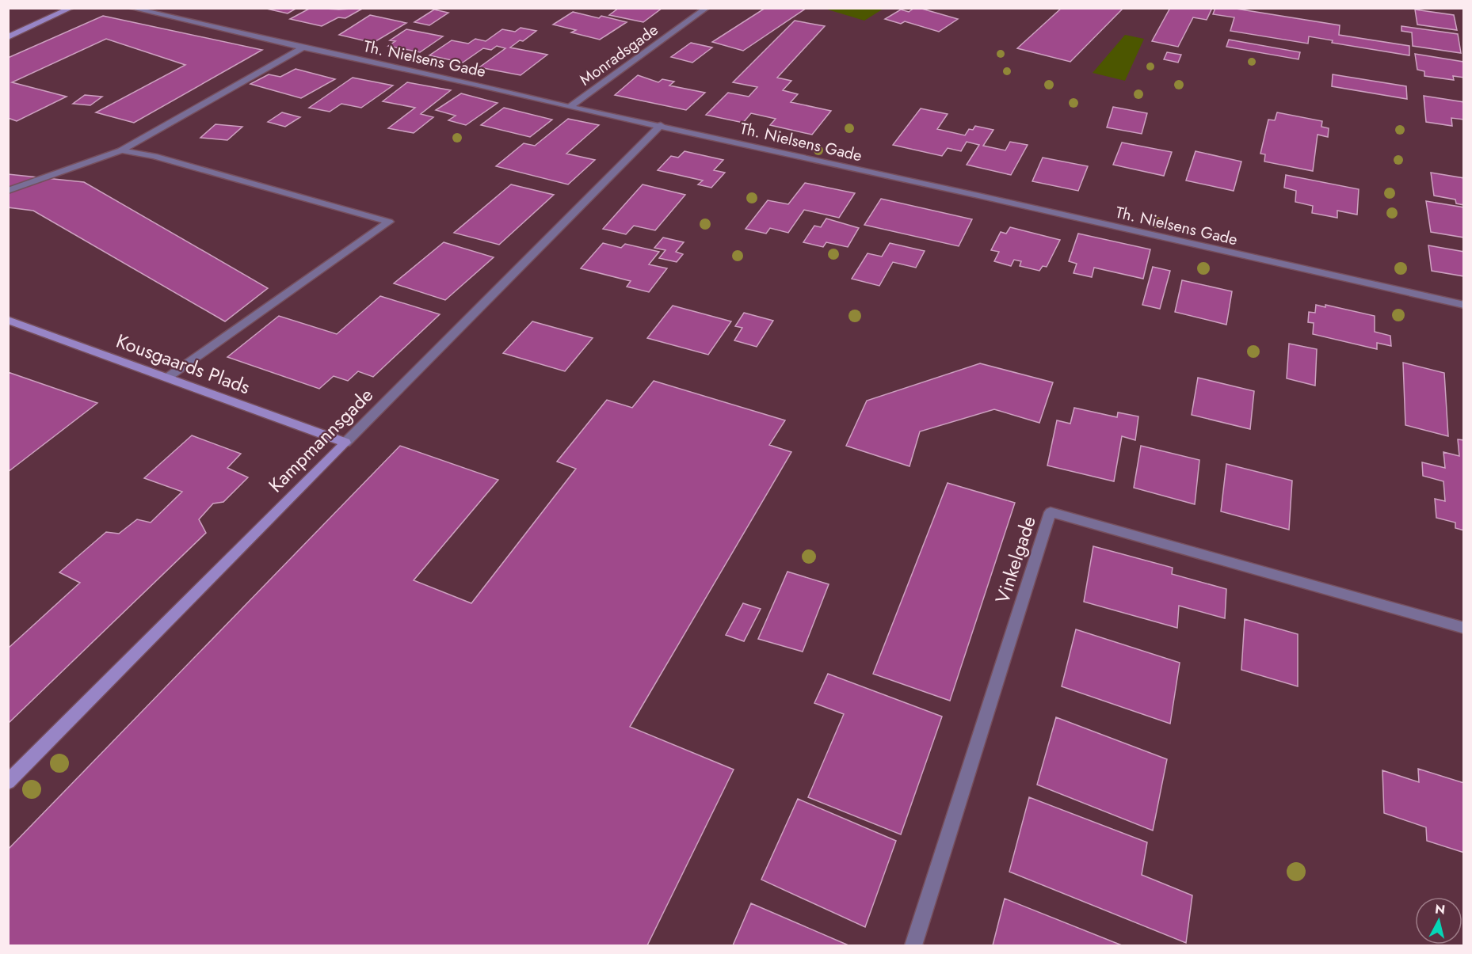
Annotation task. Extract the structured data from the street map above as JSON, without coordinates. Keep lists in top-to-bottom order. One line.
{"streets":{"main road":["Kousgaards Plads","Kampmannsgade"],"street":["Monradsgade","Th. Nielsens Gade","Vinkelgade"]},"crossings":[["Monradsgade","Th. Nielsens Gade"],["Th. Nielsens Gade","Kampmannsgade"],["Kousgaards Plads","Kampmannsgade"]],"north":"top"}
